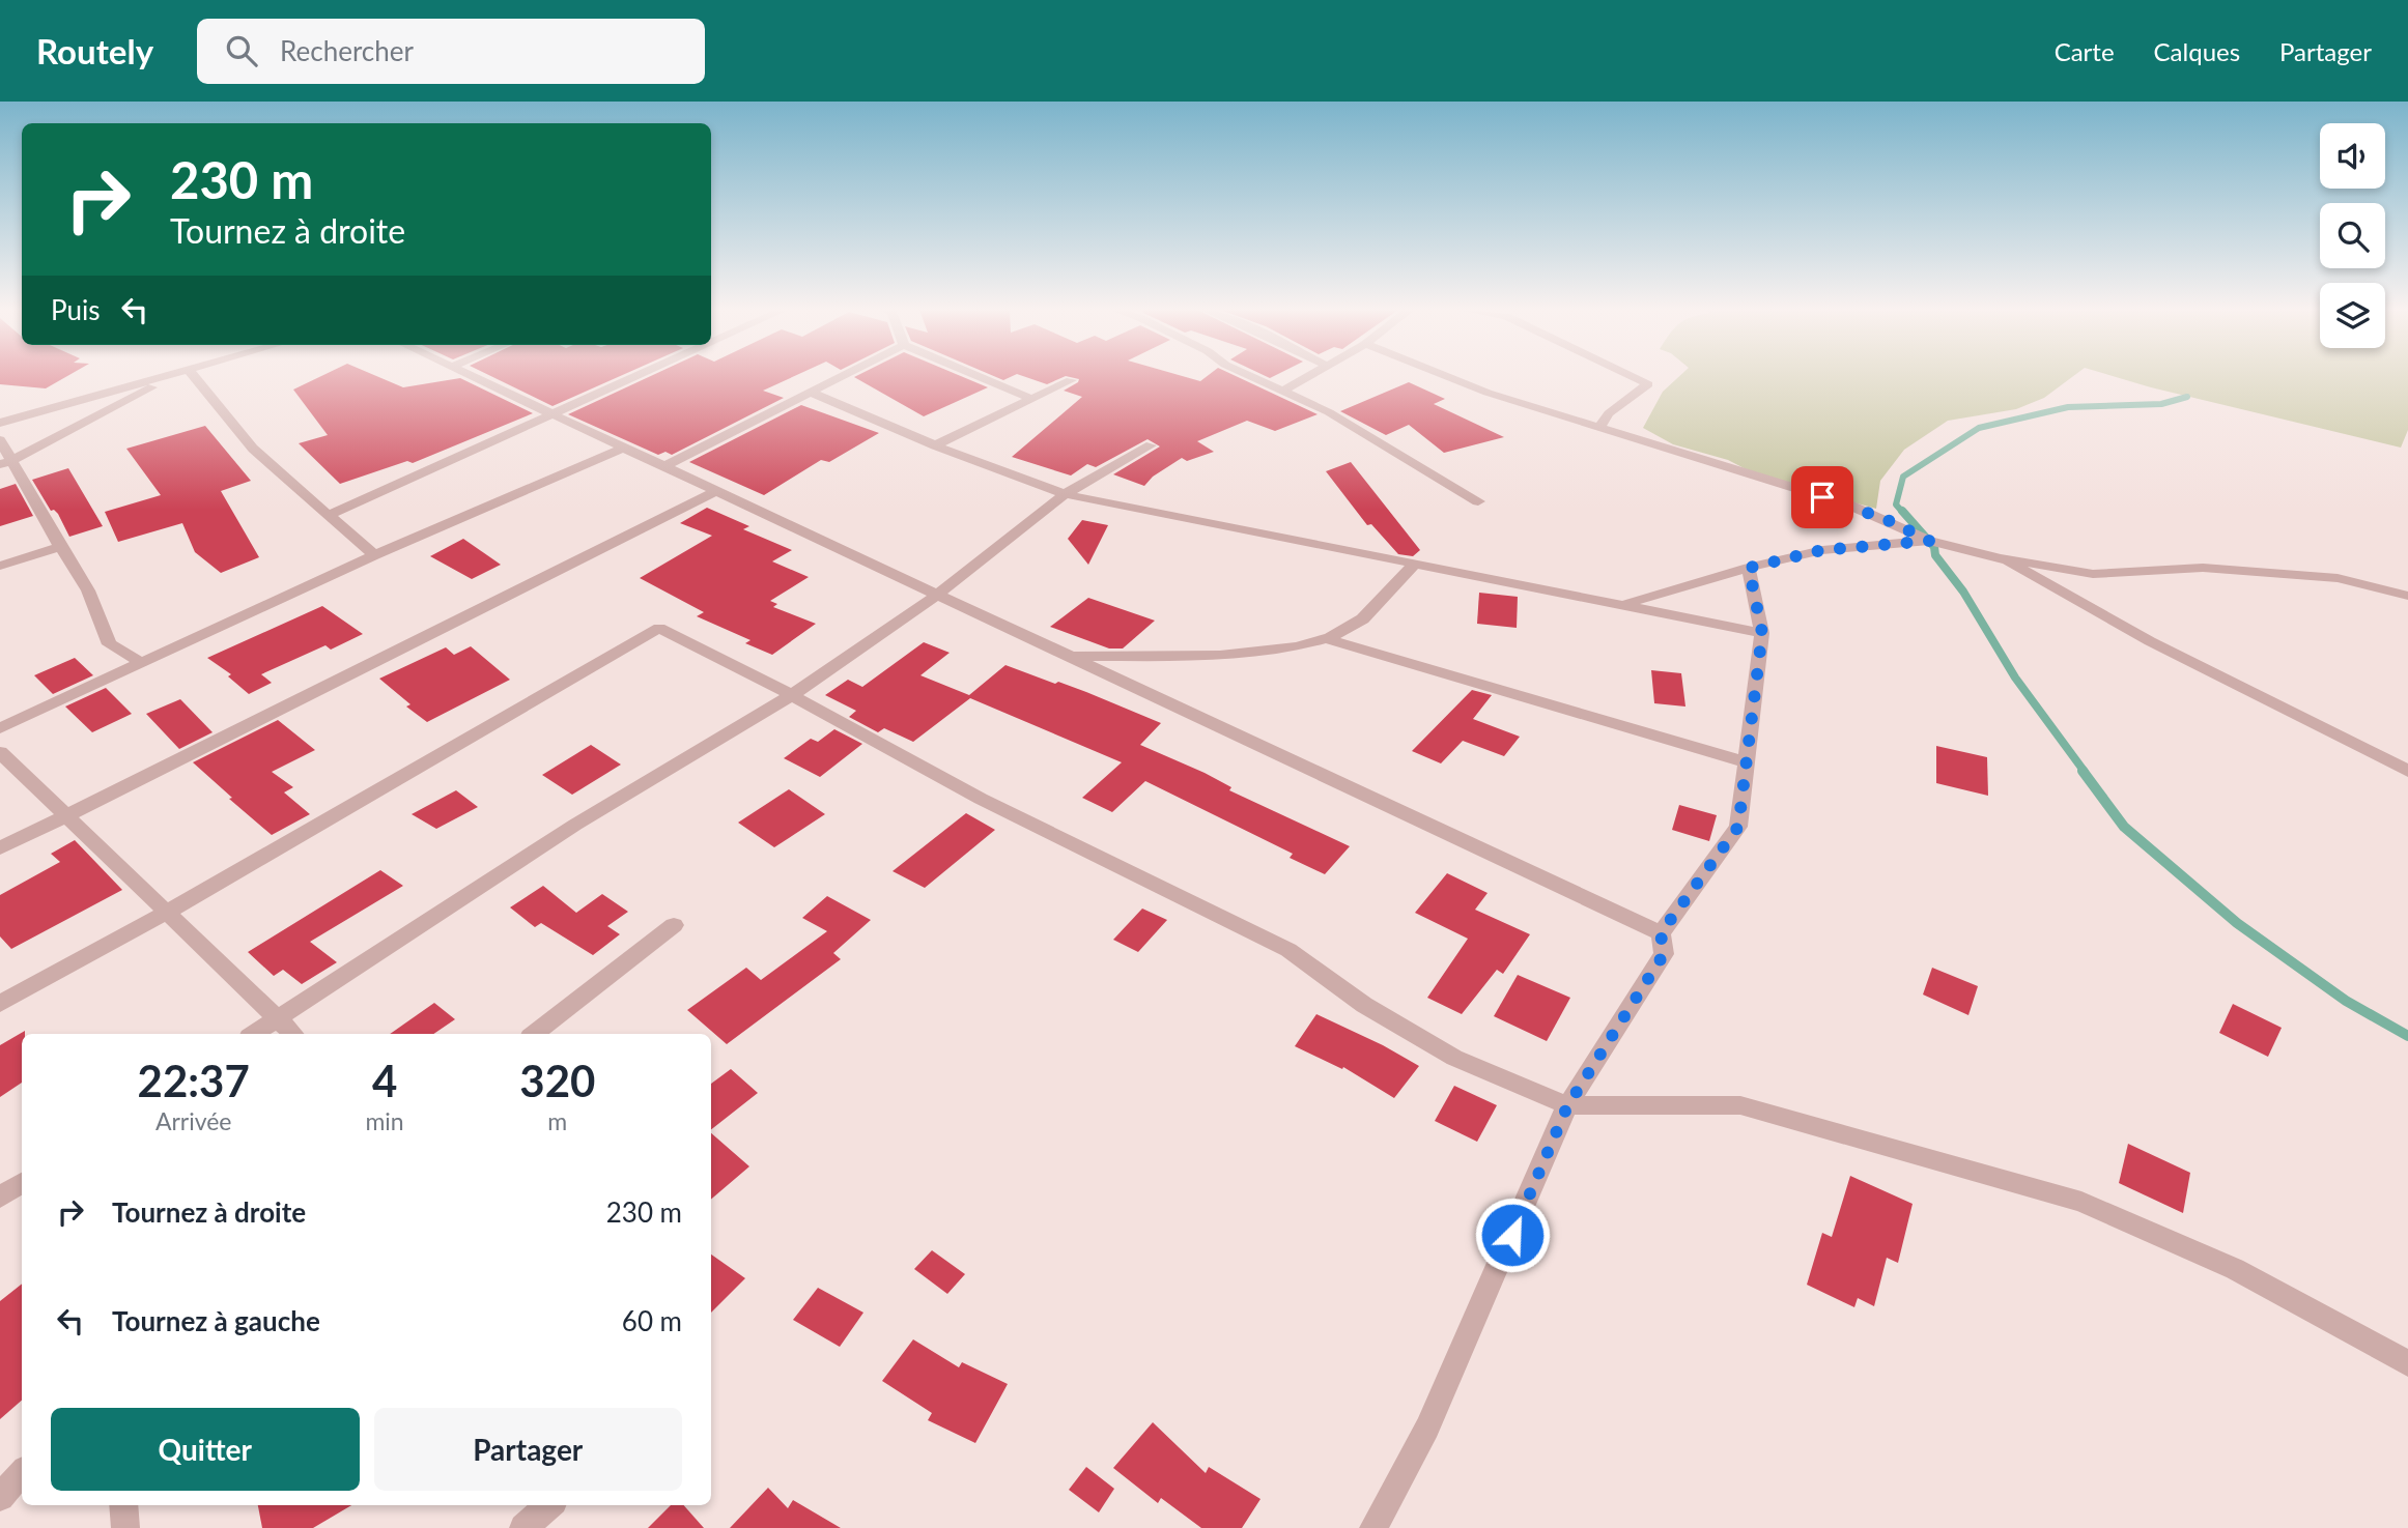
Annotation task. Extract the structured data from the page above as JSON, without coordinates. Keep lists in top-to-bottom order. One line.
{"page":{"header":"Routely","search":"Rechercher","nav":["Carte","Calques","Partager"],"turn":["230 m","Tournez à droite"],"then":"Puis","eta":["22:37","Arrivée","4","min","320","m"],"list":[{"name":"Tournez à droite","value":"230 m"},{"name":"Tournez à gauche","value":"60 m"}],"buttons":["Quitter","Partager"]}}
